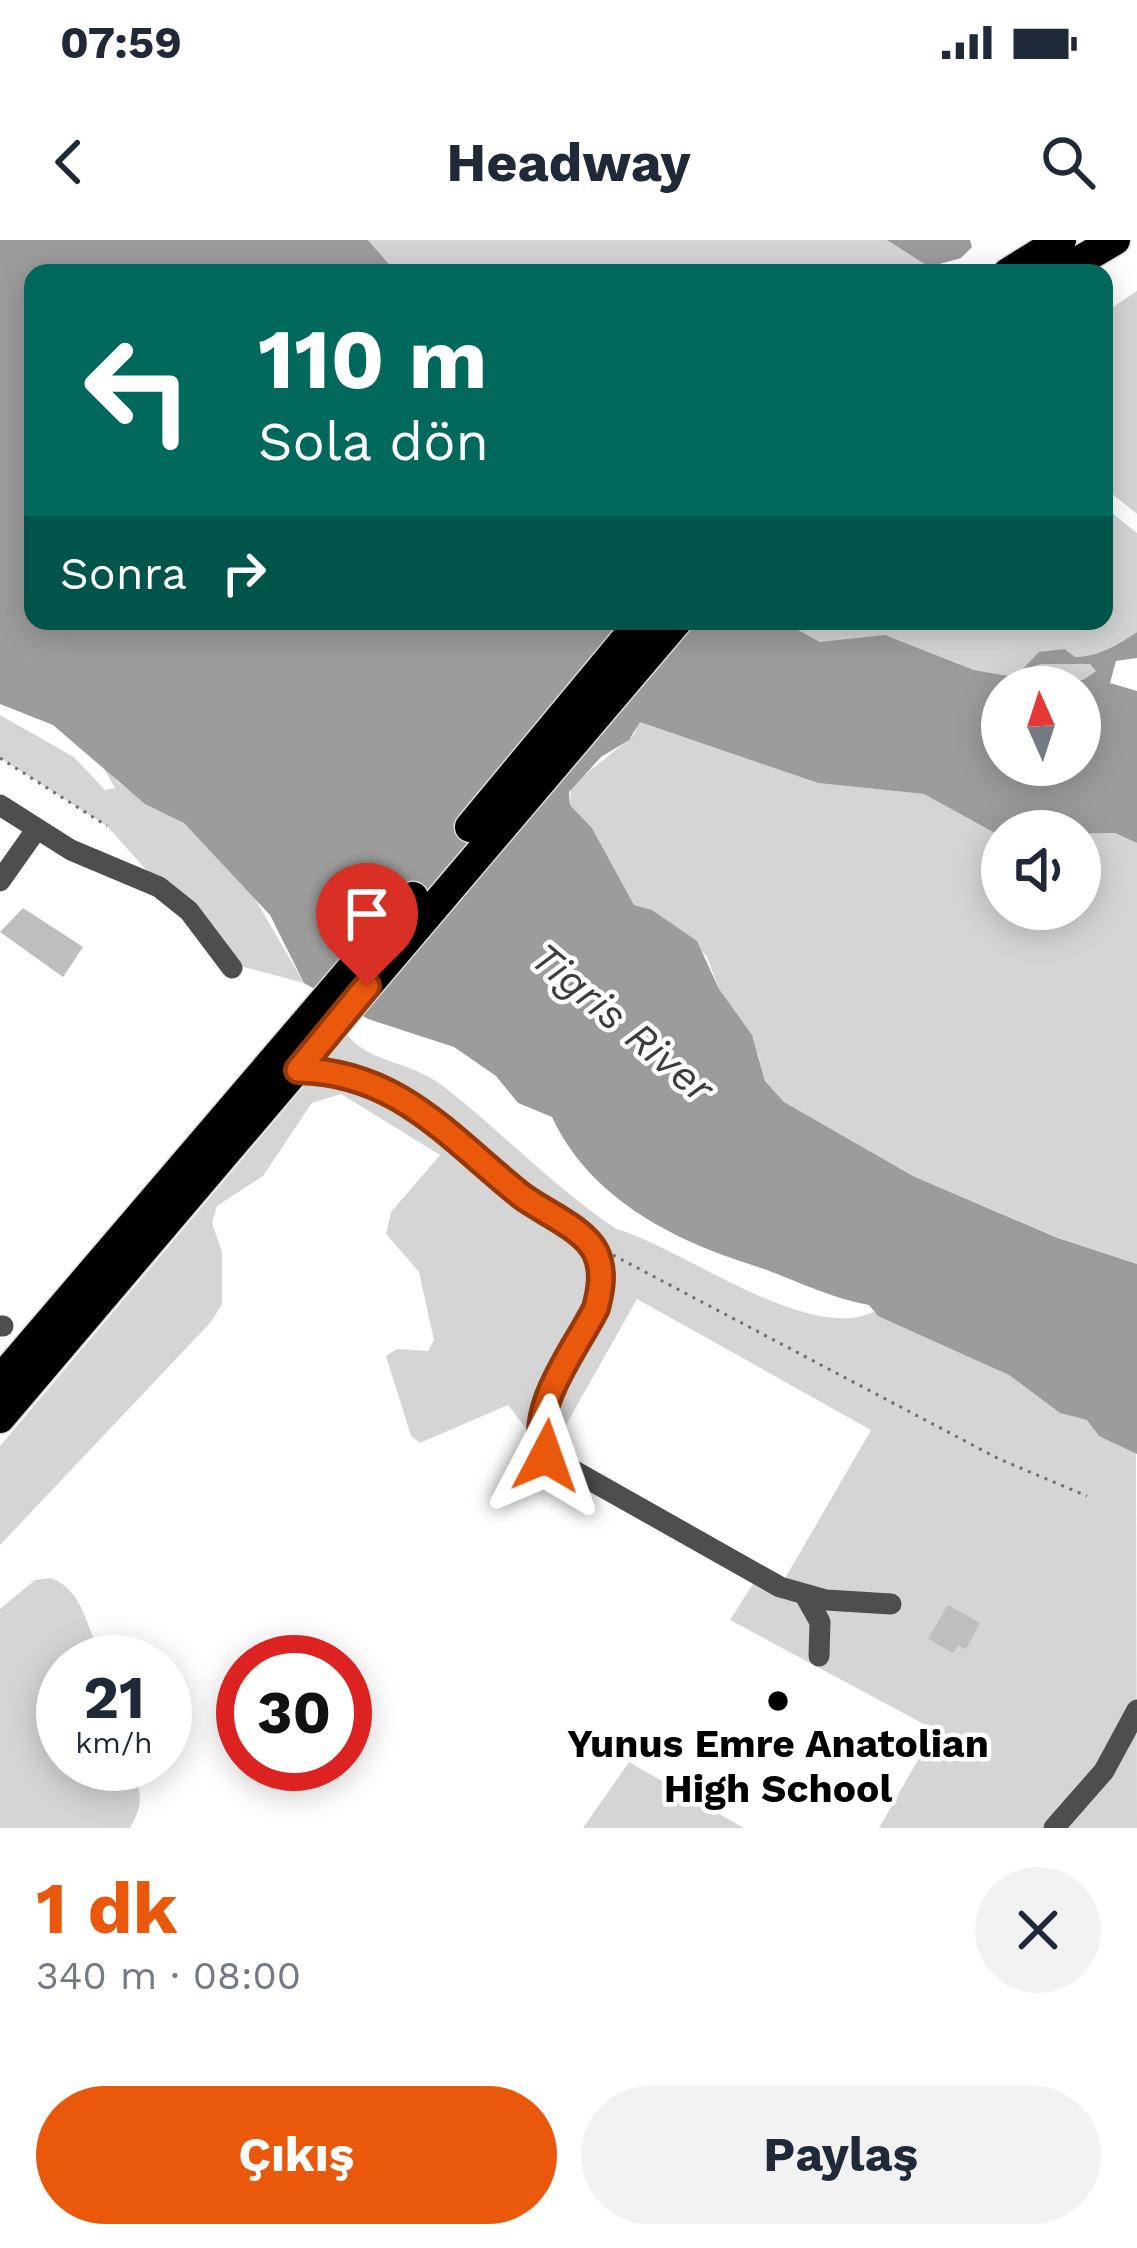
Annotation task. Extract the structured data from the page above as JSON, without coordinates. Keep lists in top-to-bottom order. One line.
{"water":["Tigris River"],"places":["Yunus Emre Anatolian High School"],"north":"top","page":{"status":"07:59","header":"Headway","turn":["110 m","Sola dön"],"then":"Sonra","speed":"21 km/h","limit":"30","heading":["1 dk","340 m · 08:00"],"buttons":["Çıkış","Paylaş"]}}
